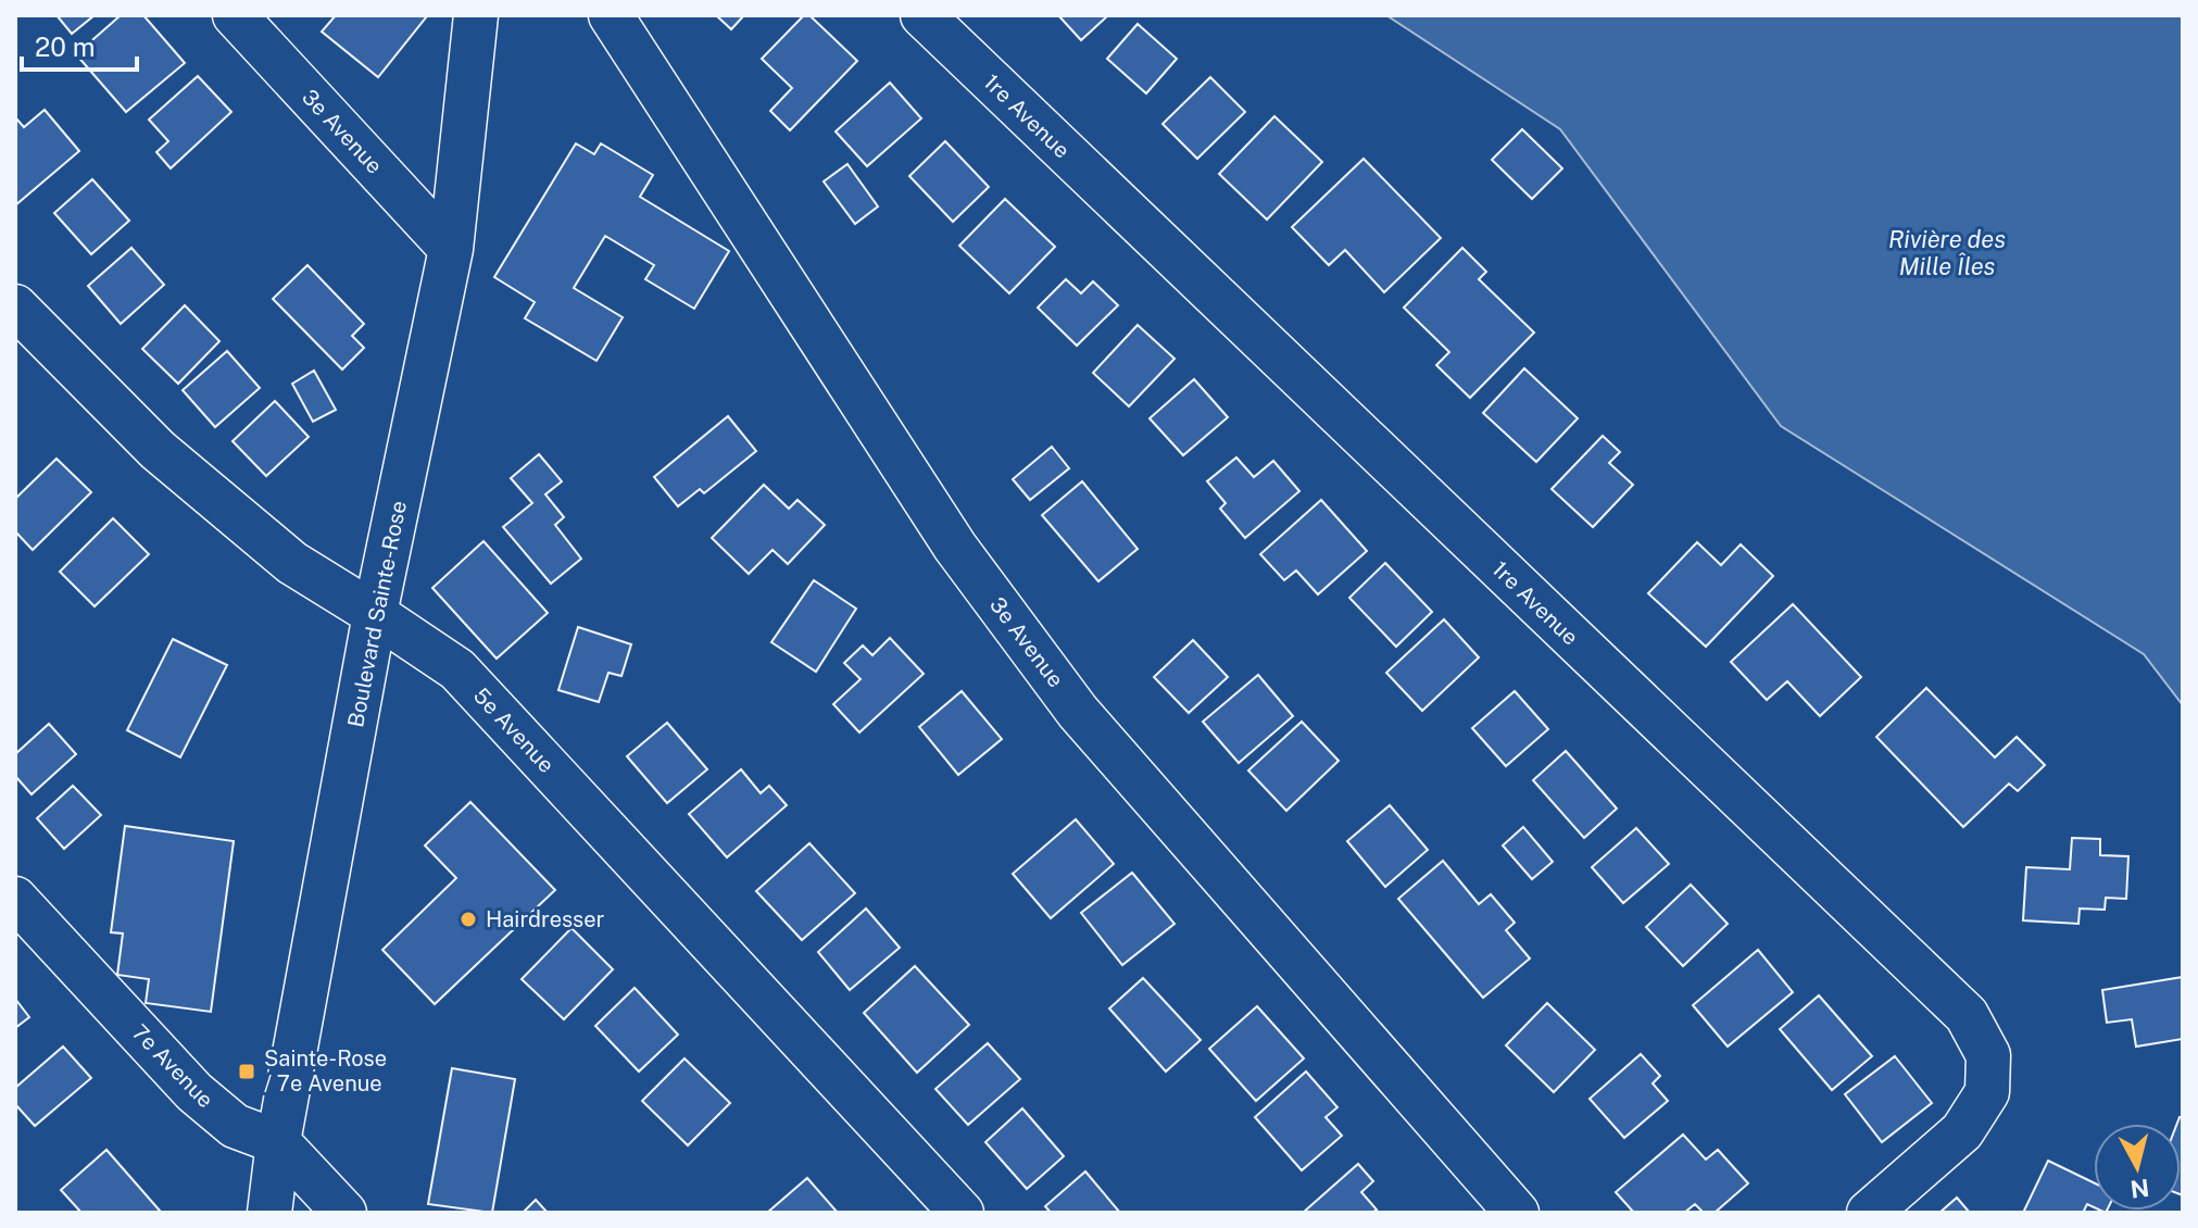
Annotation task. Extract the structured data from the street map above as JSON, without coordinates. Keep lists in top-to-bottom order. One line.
{"streets":{"street":["1re Avenue","3e Avenue","Boulevard Sainte-Rose","5e Avenue","7e Avenue"]},"crossings":[["3e Avenue","Boulevard Sainte-Rose"],["Boulevard Sainte-Rose","5e Avenue"],["Boulevard Sainte-Rose","7e Avenue"]],"water":["Rivière des Mille Îles"],"places":{"other":["Hairdresser"],"transit":["Sainte-Rose / 7e Avenue"]},"scale_bar":"20 m","north":"bottom"}
